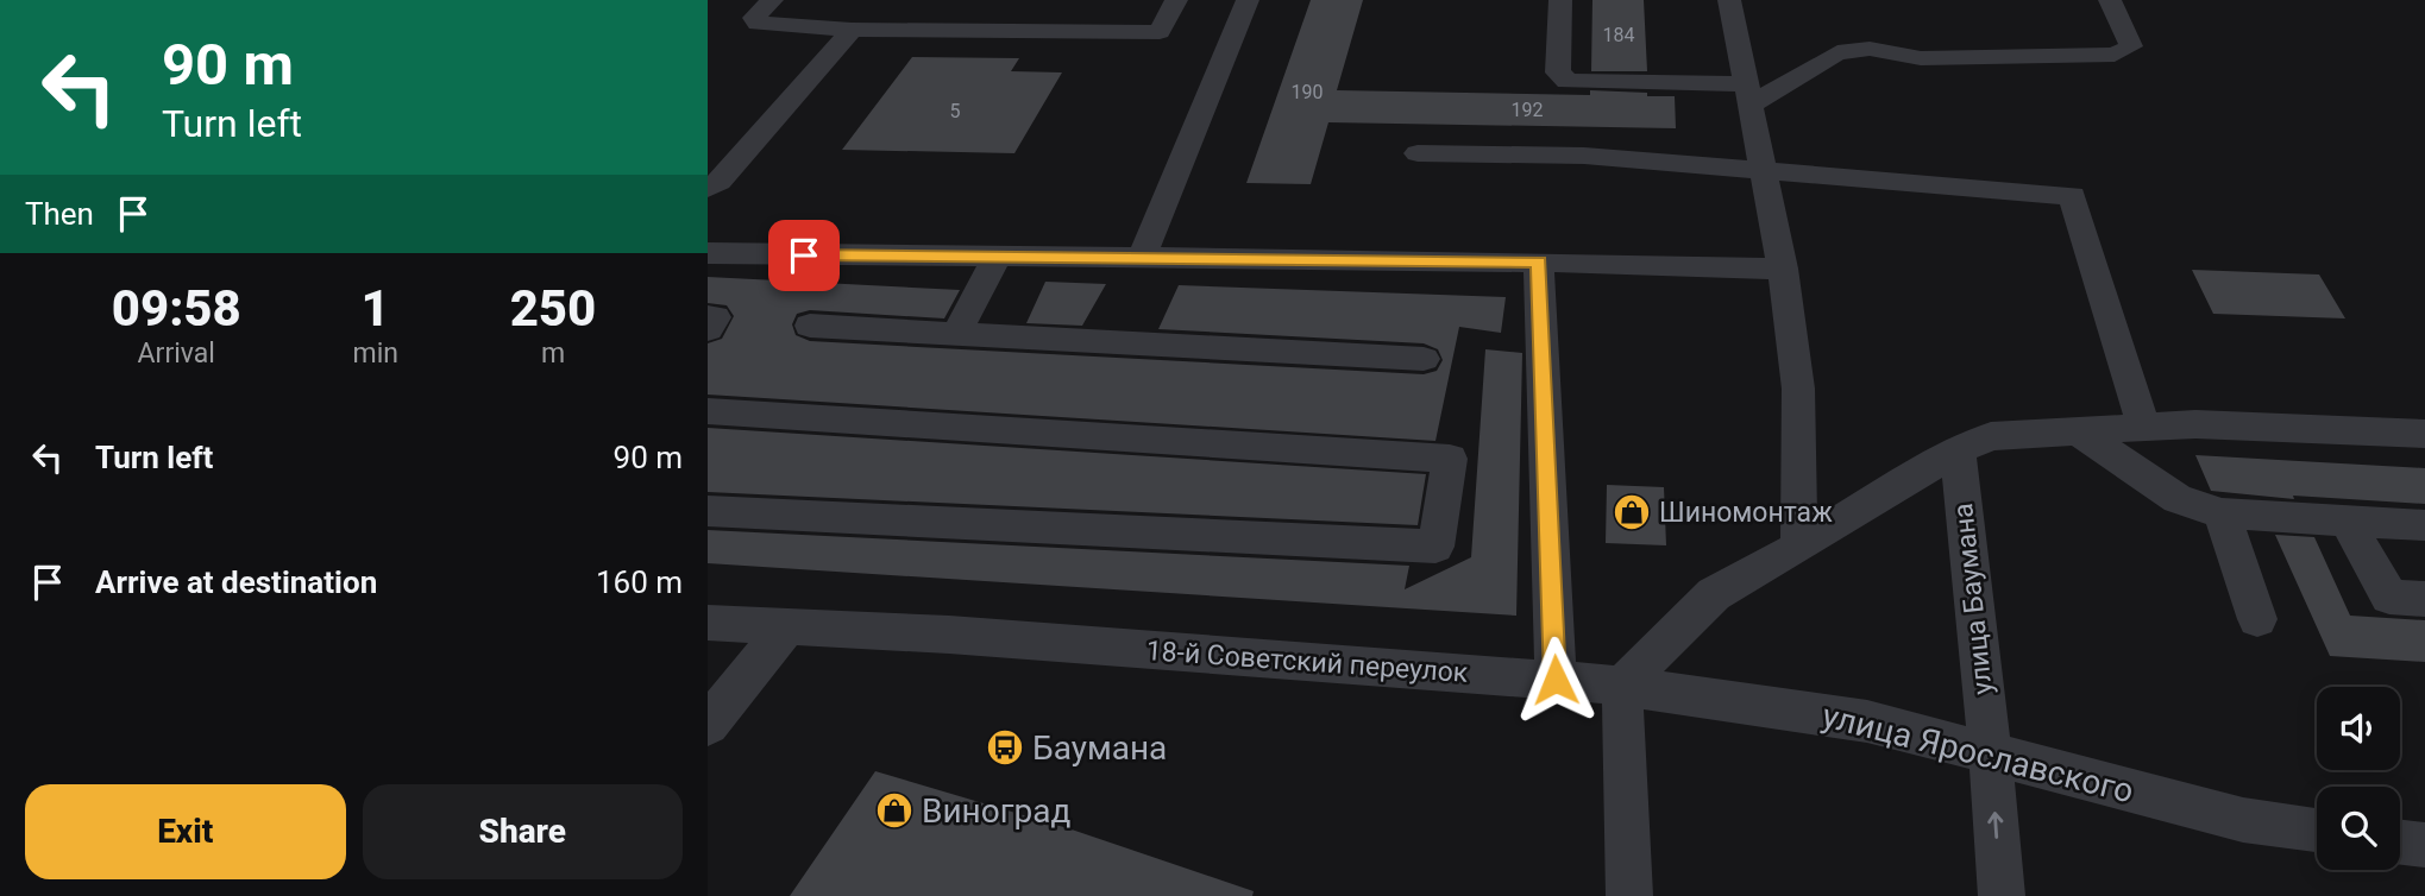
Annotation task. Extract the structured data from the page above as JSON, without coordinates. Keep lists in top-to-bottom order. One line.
{"streets":{"street":["улица Баумана","18-й Советский переулок","улица Ярославского"]},"crossings":[["улица Баумана","улица Ярославского"],["18-й Советский переулок","улица Ярославского"]],"places":{"shop":["Шиномонтаж","Виноград"],"bus stop":["Баумана"]},"house_numbers":["184","190","192","5"],"page":{"turn":["90 m","Turn left"],"then":"Then","eta":["09:58","Arrival","1","min","250","m"],"list":[{"name":"Turn left","value":"90 m"},{"name":"Arrive at destination","value":"160 m"}],"buttons":["Exit","Share"]}}
